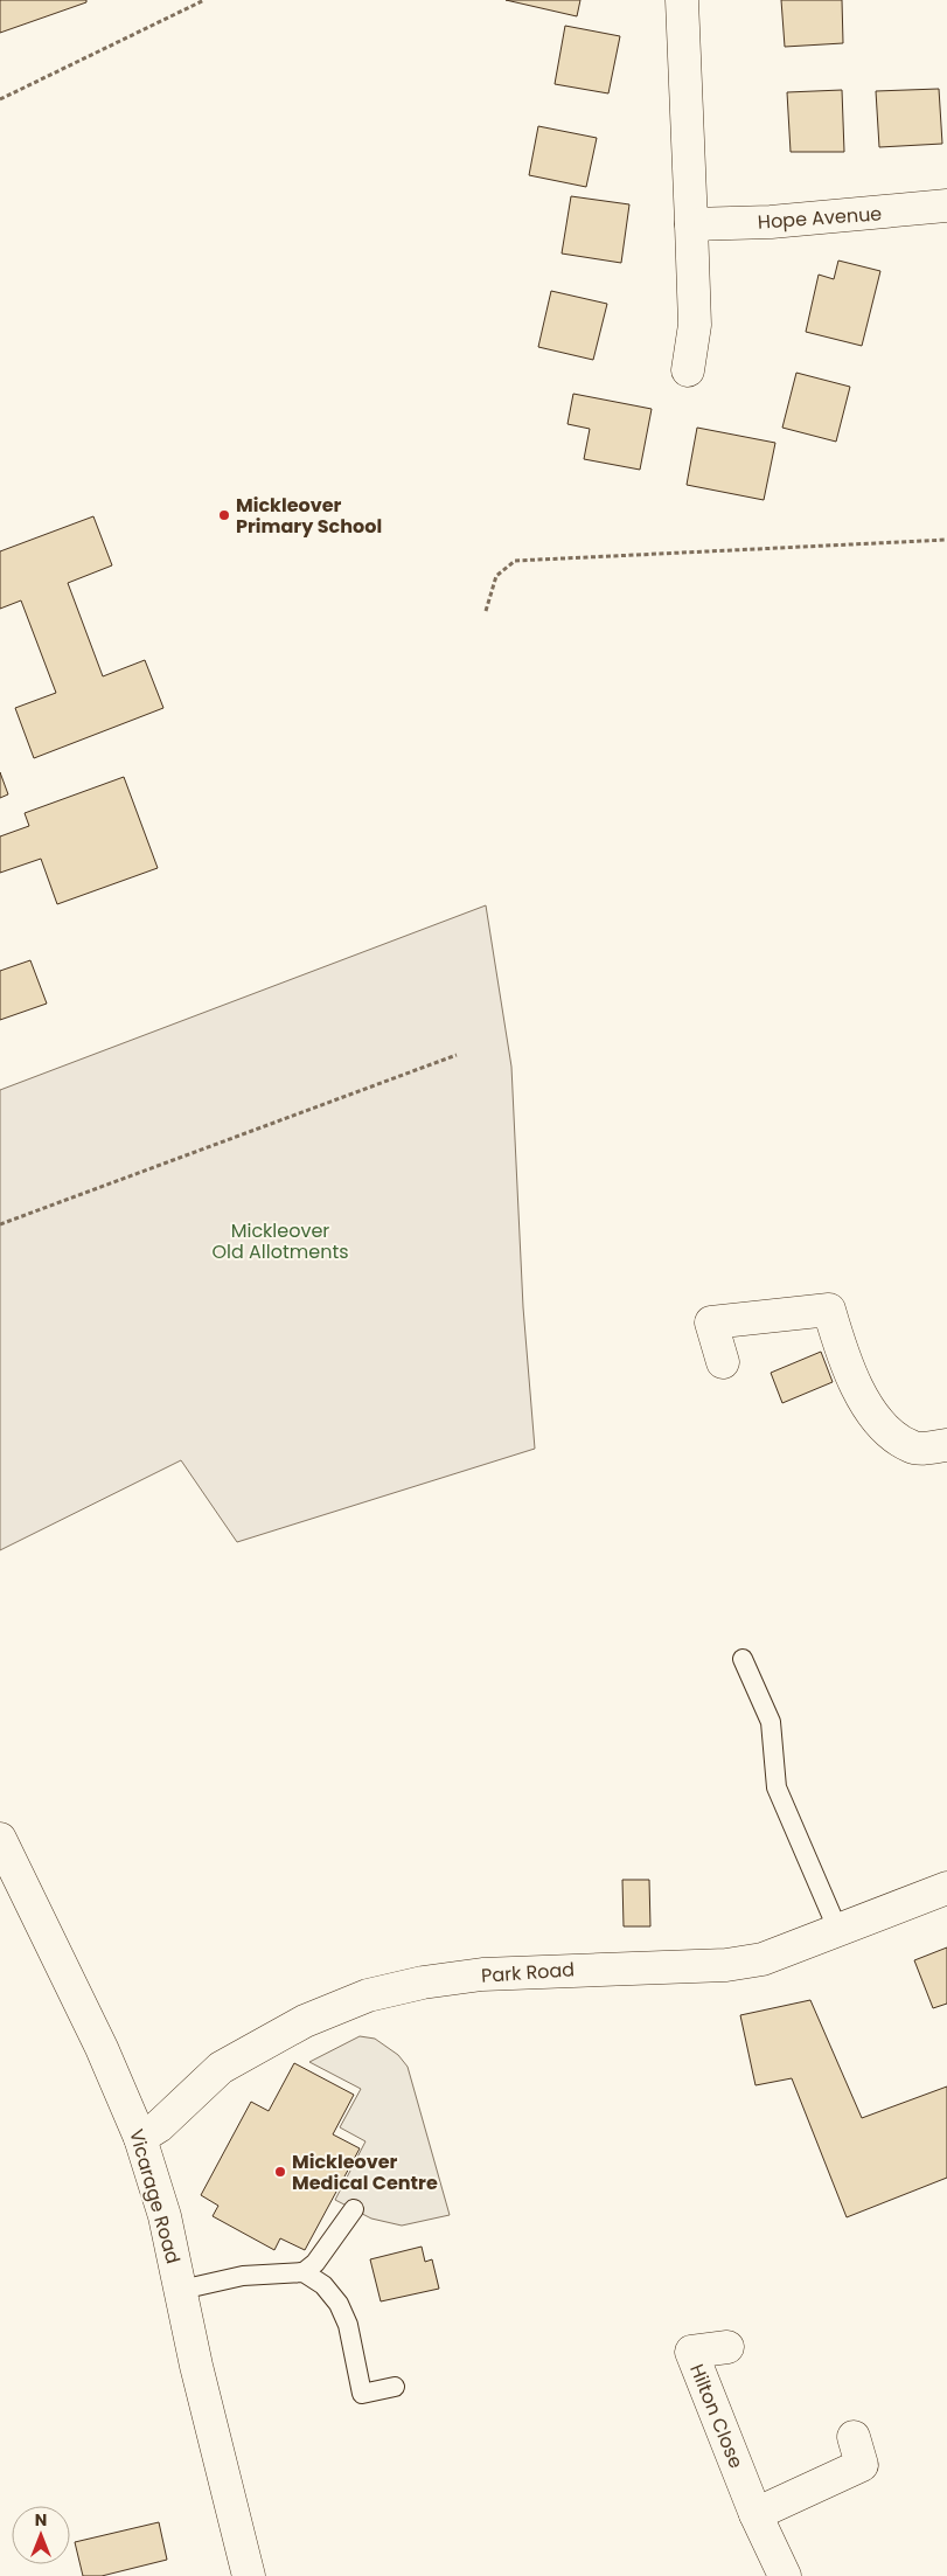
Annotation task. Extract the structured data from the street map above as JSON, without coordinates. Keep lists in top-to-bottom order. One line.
{"streets":{"street":["Hope Avenue","Park Road","Vicarage Road","Hilton Close"]},"crossings":[["Park Road","Vicarage Road"]],"parks":["Mickleover Old Allotments"],"places":["Mickleover Primary School","Mickleover Medical Centre"],"north":"top"}
